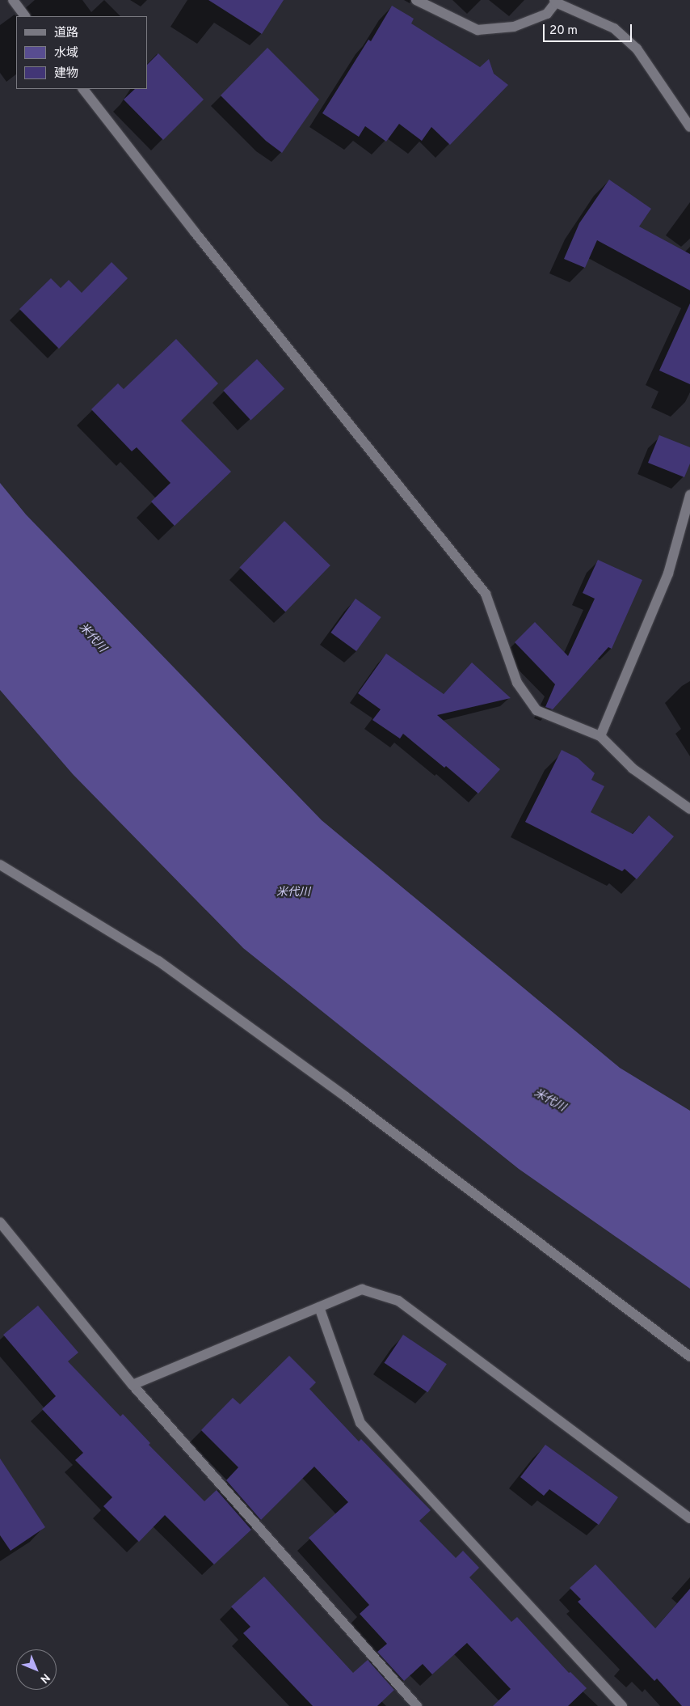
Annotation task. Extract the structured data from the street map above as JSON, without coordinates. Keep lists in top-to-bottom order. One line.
{"water":["米代川"],"legend":["道路","水域","建物"],"scale_bar":"20 m","north":"bottom right"}
